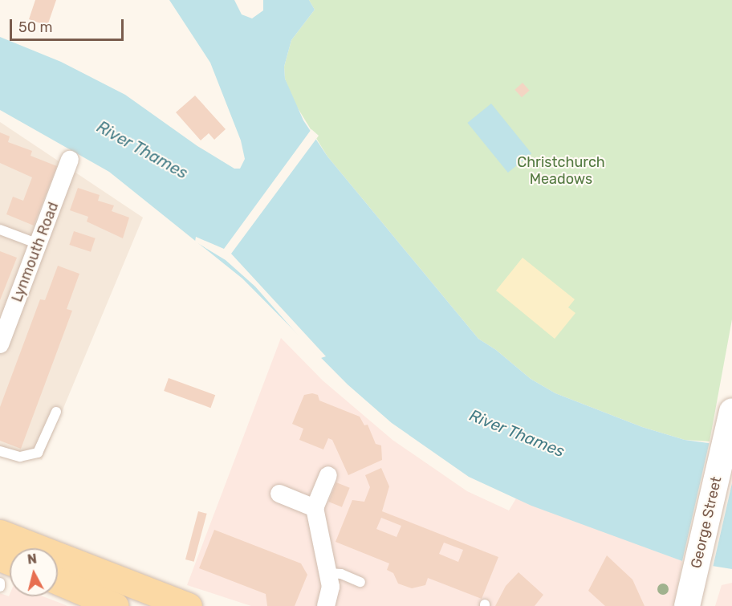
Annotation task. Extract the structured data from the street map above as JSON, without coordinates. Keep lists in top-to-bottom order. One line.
{"streets":{"main road":["George Street"],"street":["Lynmouth Road"]},"water":["River Thames"],"parks":["Christchurch Meadows"],"scale_bar":"50 m","north":"top"}
